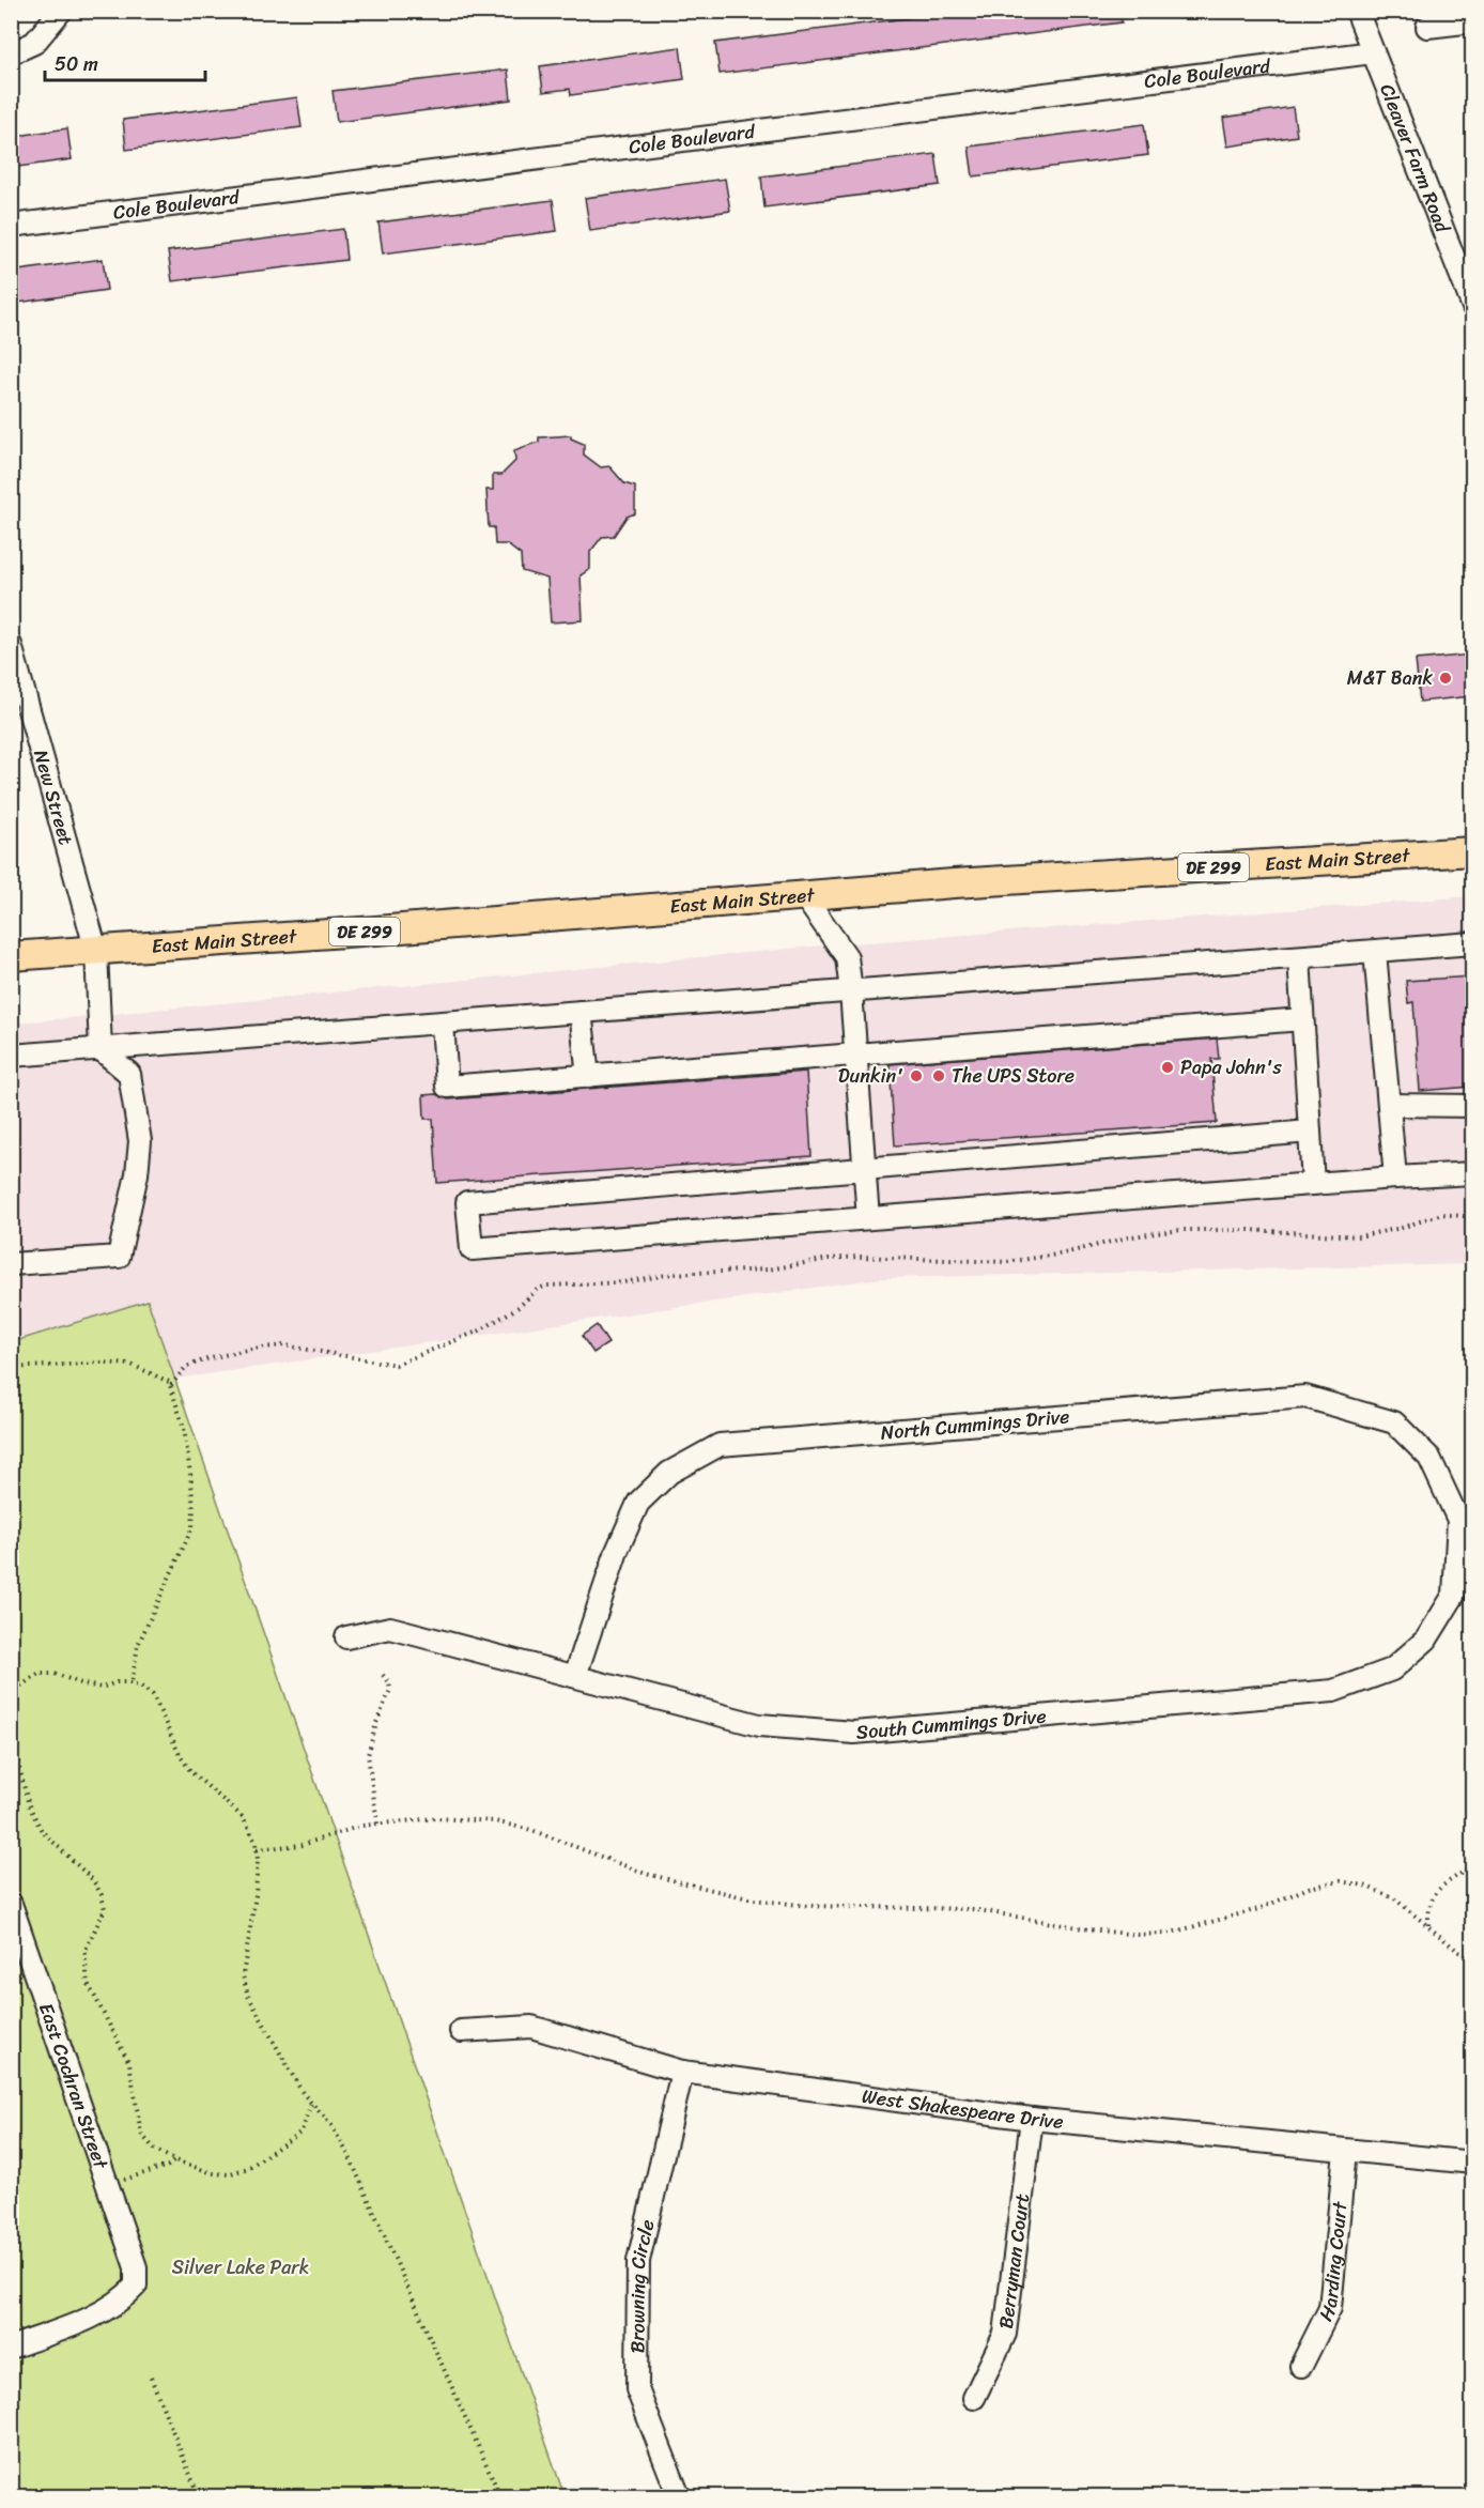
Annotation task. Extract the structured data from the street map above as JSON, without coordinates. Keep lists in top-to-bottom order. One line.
{"streets":{"main road":["East Main Street","DE 299"],"street":["Cole Boulevard","Cleaver Farm Road","New Street","North Cummings Drive","South Cummings Drive","East Cochran Street","West Shakespeare Drive","Harding Court","Berryman Court","Browning Circle"]},"crossings":[["Cole Boulevard","Cleaver Farm Road"],["New Street","East Main Street"],["North Cummings Drive","South Cummings Drive"],["West Shakespeare Drive","Harding Court"],["West Shakespeare Drive","Berryman Court"],["West Shakespeare Drive","Browning Circle"]],"parks":["Silver Lake Park"],"places":["M&T Bank","Papa John's","Dunkin'","The UPS Store"],"scale_bar":"50 m"}
